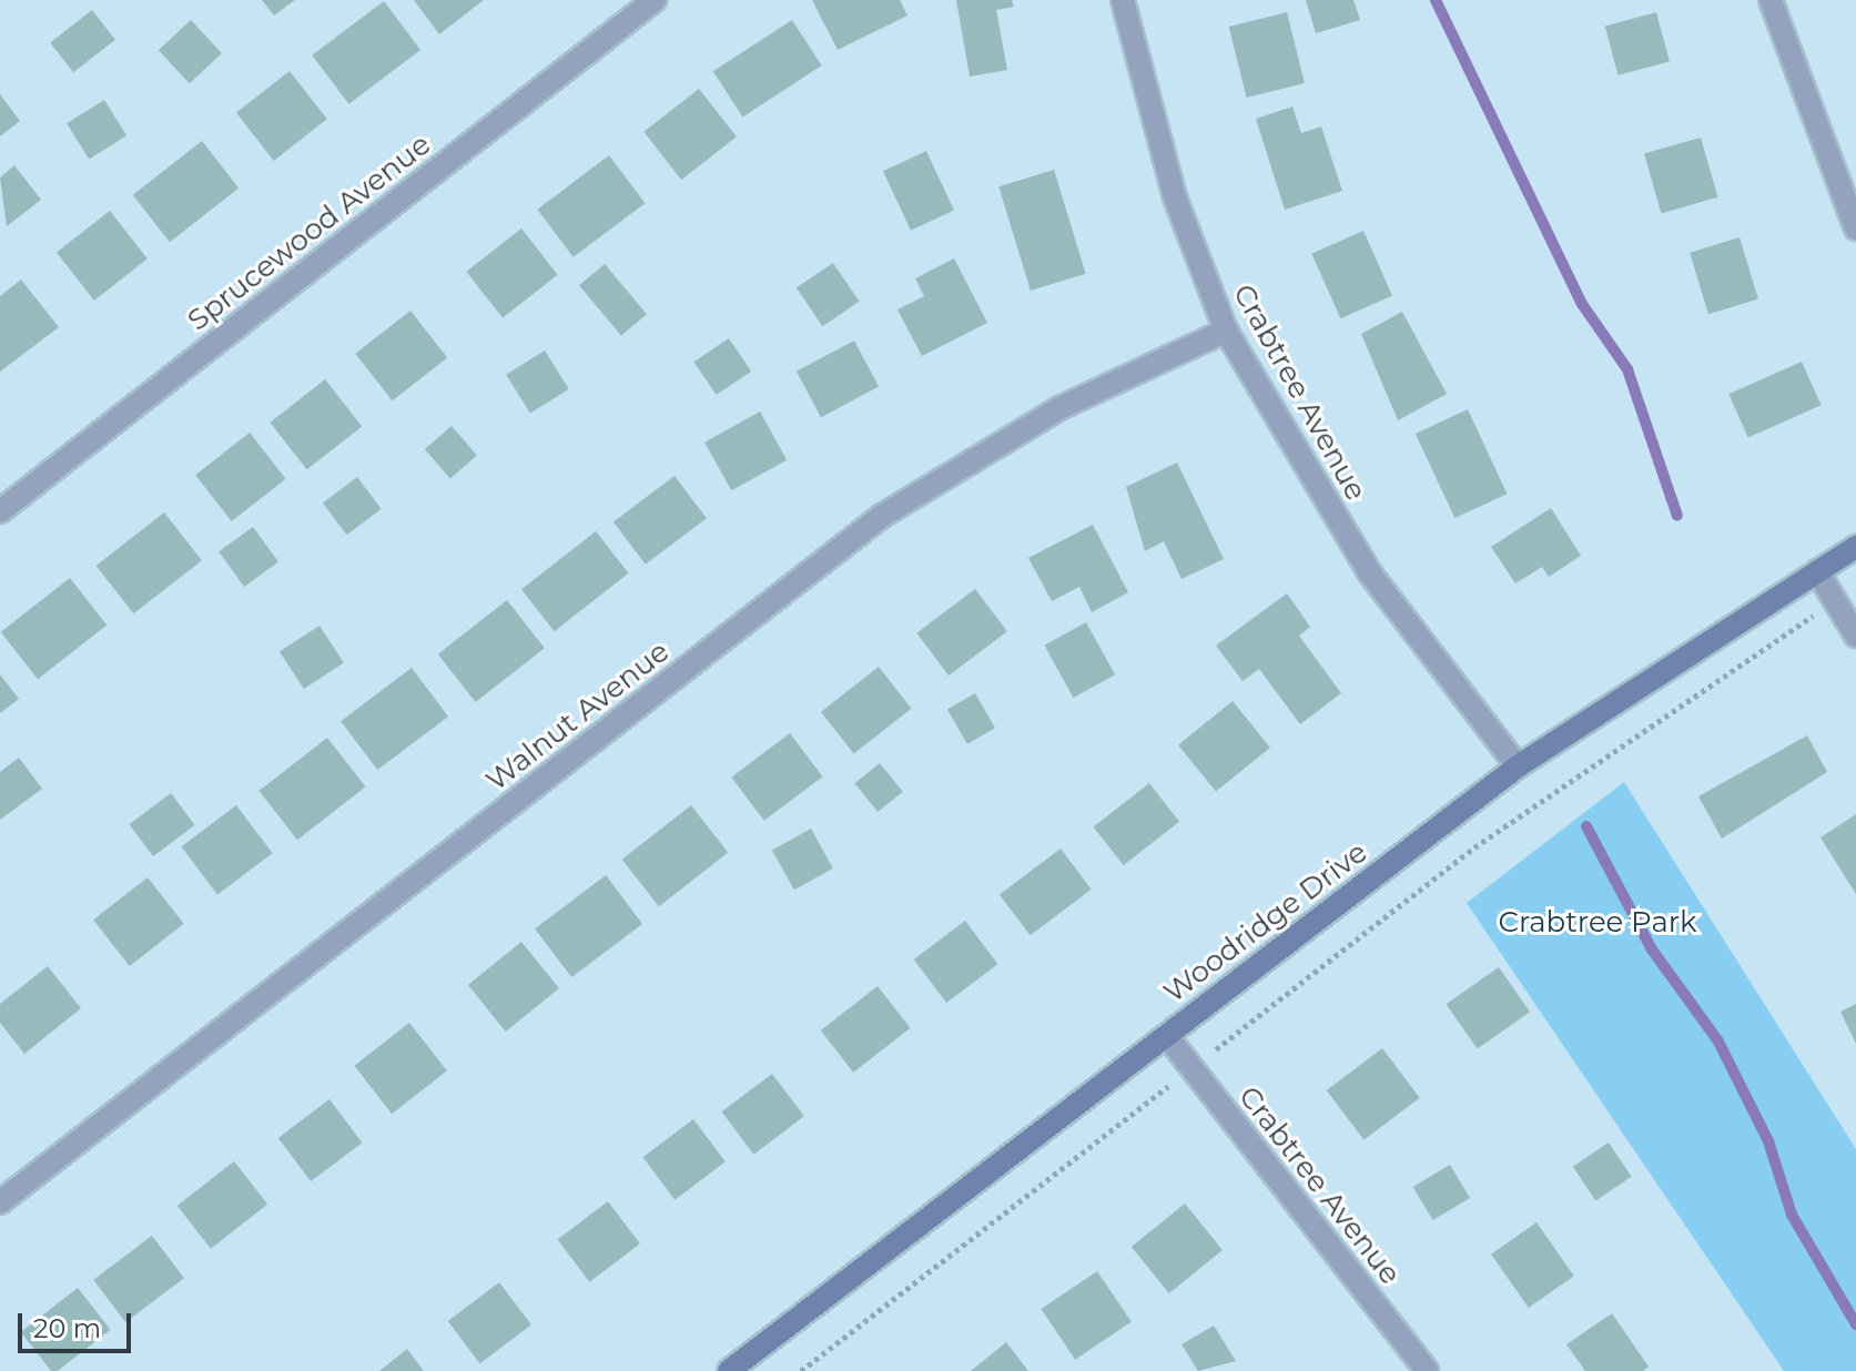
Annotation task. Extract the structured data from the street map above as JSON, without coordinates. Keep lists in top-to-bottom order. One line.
{"streets":{"street":["Sprucewood Avenue","Crabtree Avenue","Walnut Avenue","Woodridge Drive"]},"crossings":[["Crabtree Avenue","Walnut Avenue"],["Crabtree Avenue","Woodridge Drive"]],"parks":["Crabtree Park"],"scale_bar":"20 m"}
